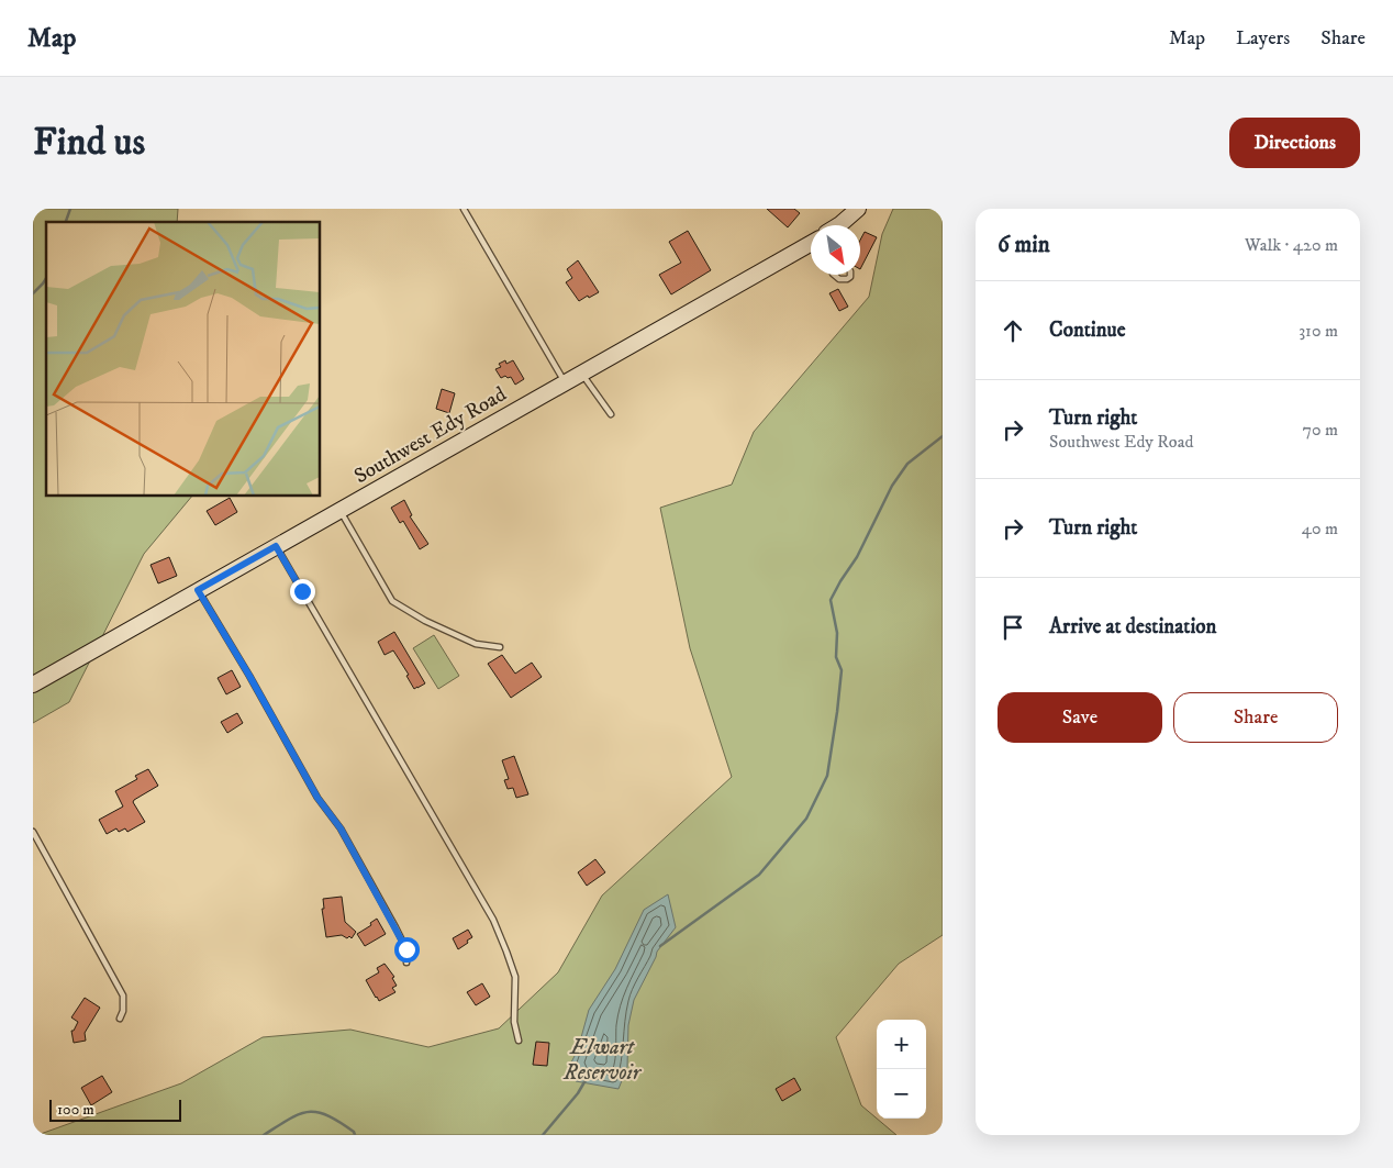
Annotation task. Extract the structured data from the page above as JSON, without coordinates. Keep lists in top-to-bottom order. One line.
{"streets":{"street":["Southwest Edy Road"]},"water":["Elwart Reservoir"],"scale_bar":"100 m","north":"bottom right","page":{"header":"Map","nav":["Map","Layers","Share"],"buttons":["Directions",["Save","Share"]],"title":"Find us","heading":["6 min","Walk · 420 m"],"list":[["Continue","310 m"],["Turn right","Southwest Edy Road","70 m"],["Turn right","40 m"],"Arrive at destination"],"map_buttons":["+","−"],"scale":"100 m"}}
